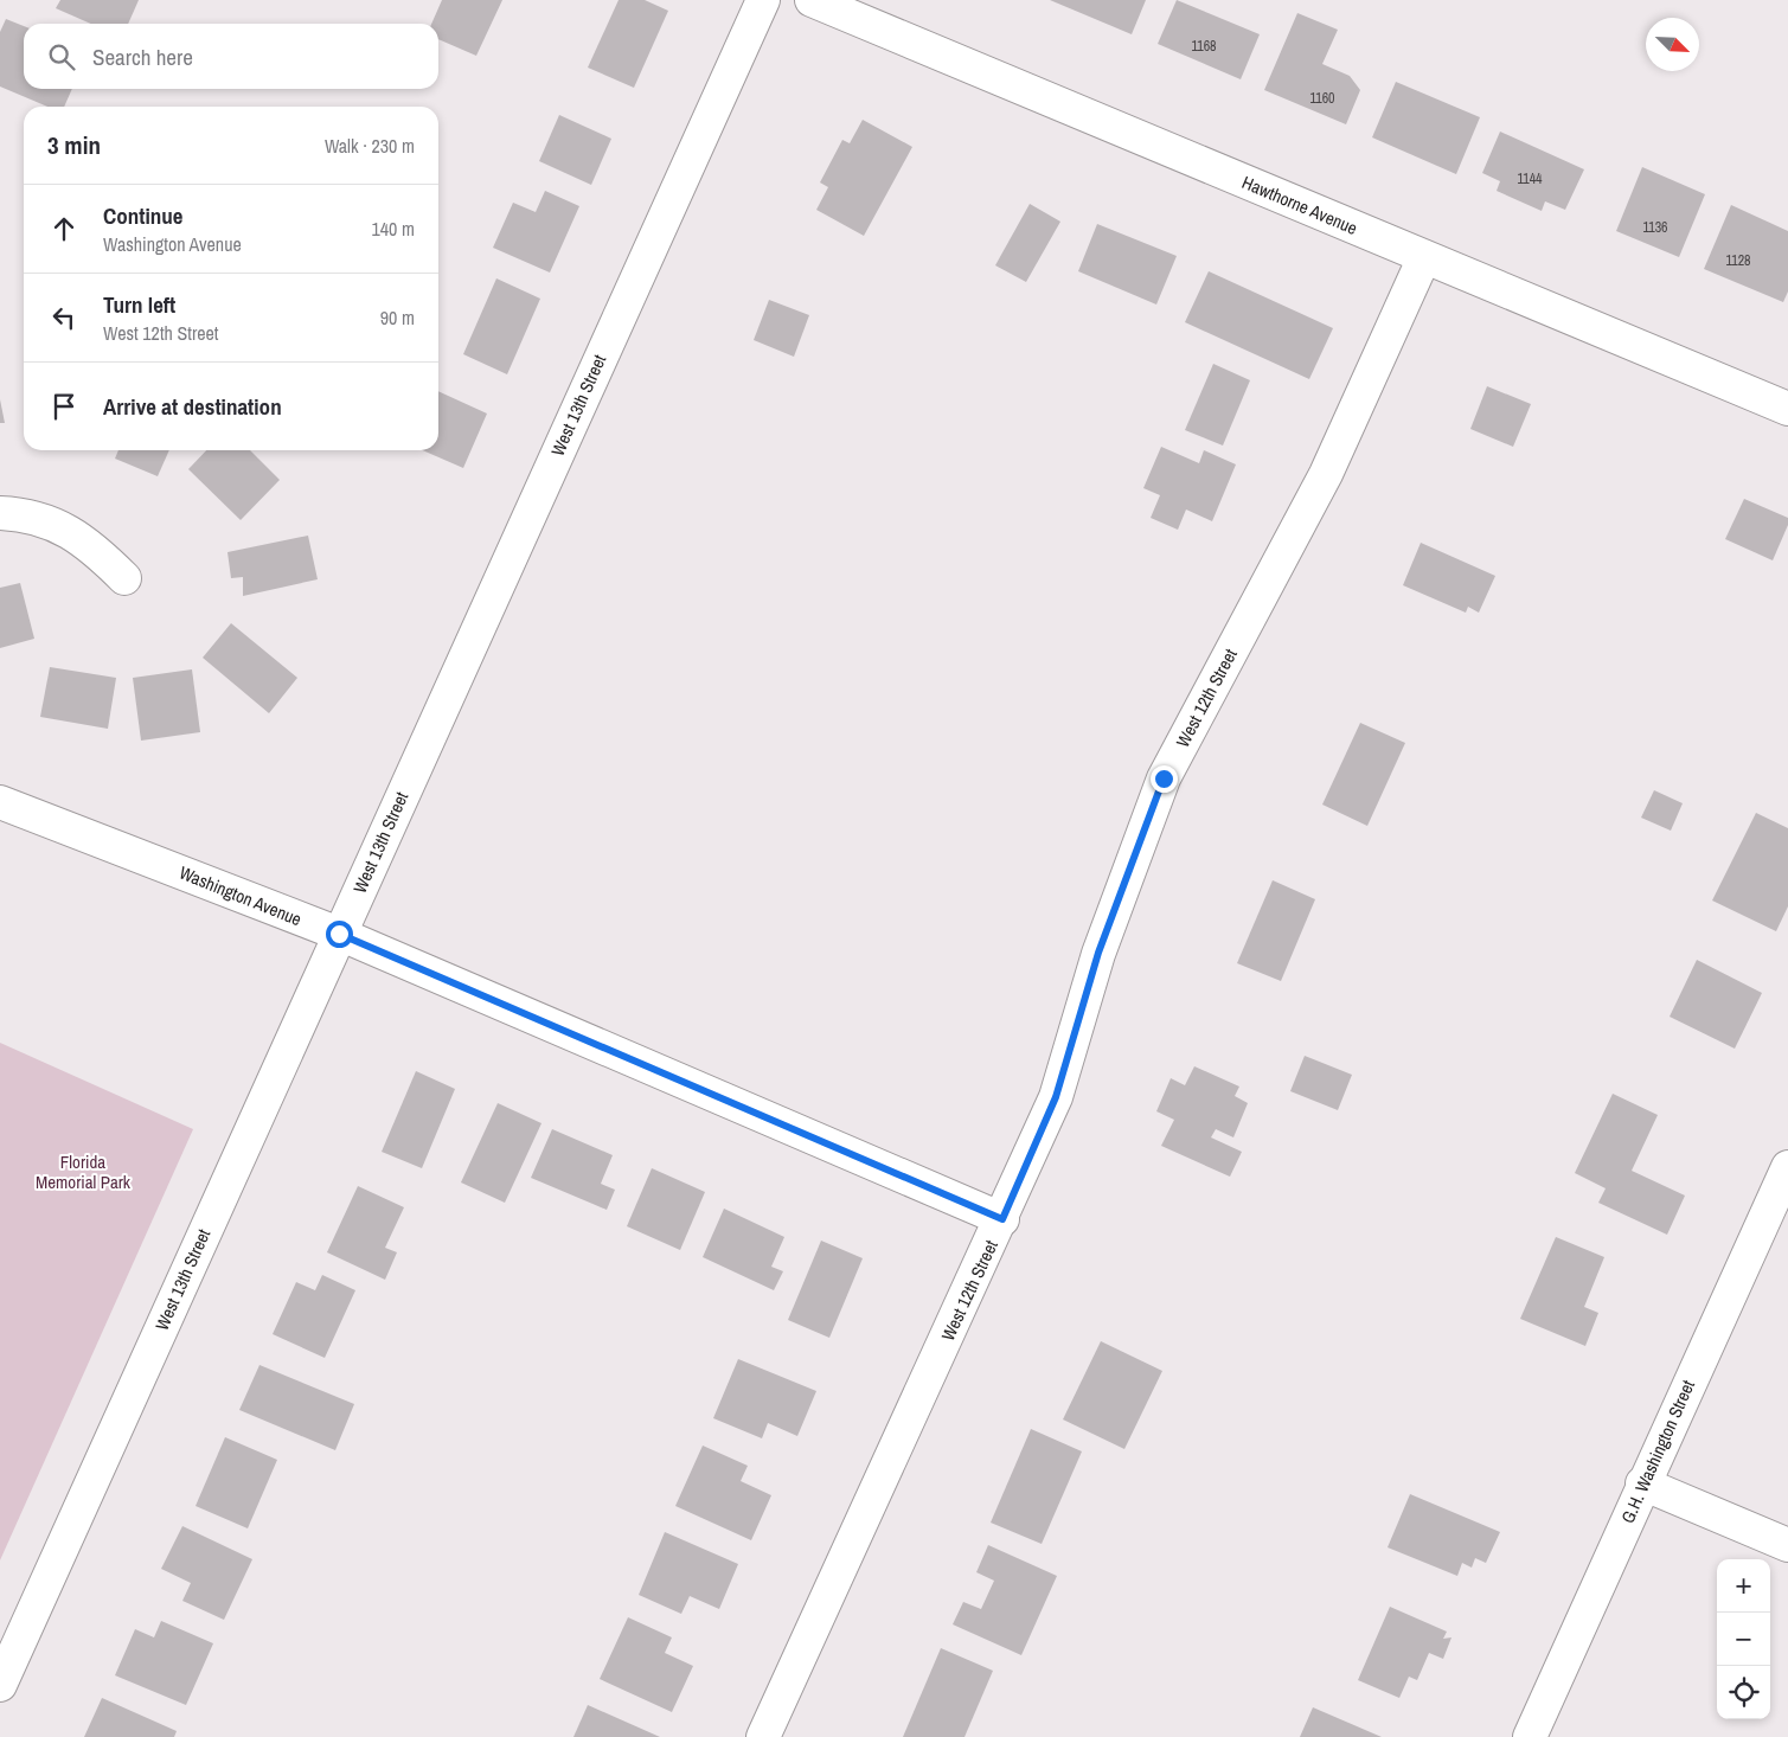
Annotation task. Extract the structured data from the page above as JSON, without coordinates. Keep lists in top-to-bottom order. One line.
{"streets":{"street":["Hawthorne Avenue","West 13th Street","West 12th Street","Washington Avenue","G.H. Washington Street"]},"crossings":[["Hawthorne Avenue","West 12th Street"],["West 13th Street","Washington Avenue"],["West 12th Street","Washington Avenue"]],"parks":["Florida Memorial Park"],"house_numbers":["1168","1160","1144","1136","1128"],"north":"bottom right","page":{"search":"Search here","heading":["3 min","Walk · 230 m"],"list":[["Continue","Washington Avenue","140 m"],["Turn left","West 12th Street","90 m"],"Arrive at destination"],"map_buttons":["+","−"]}}
